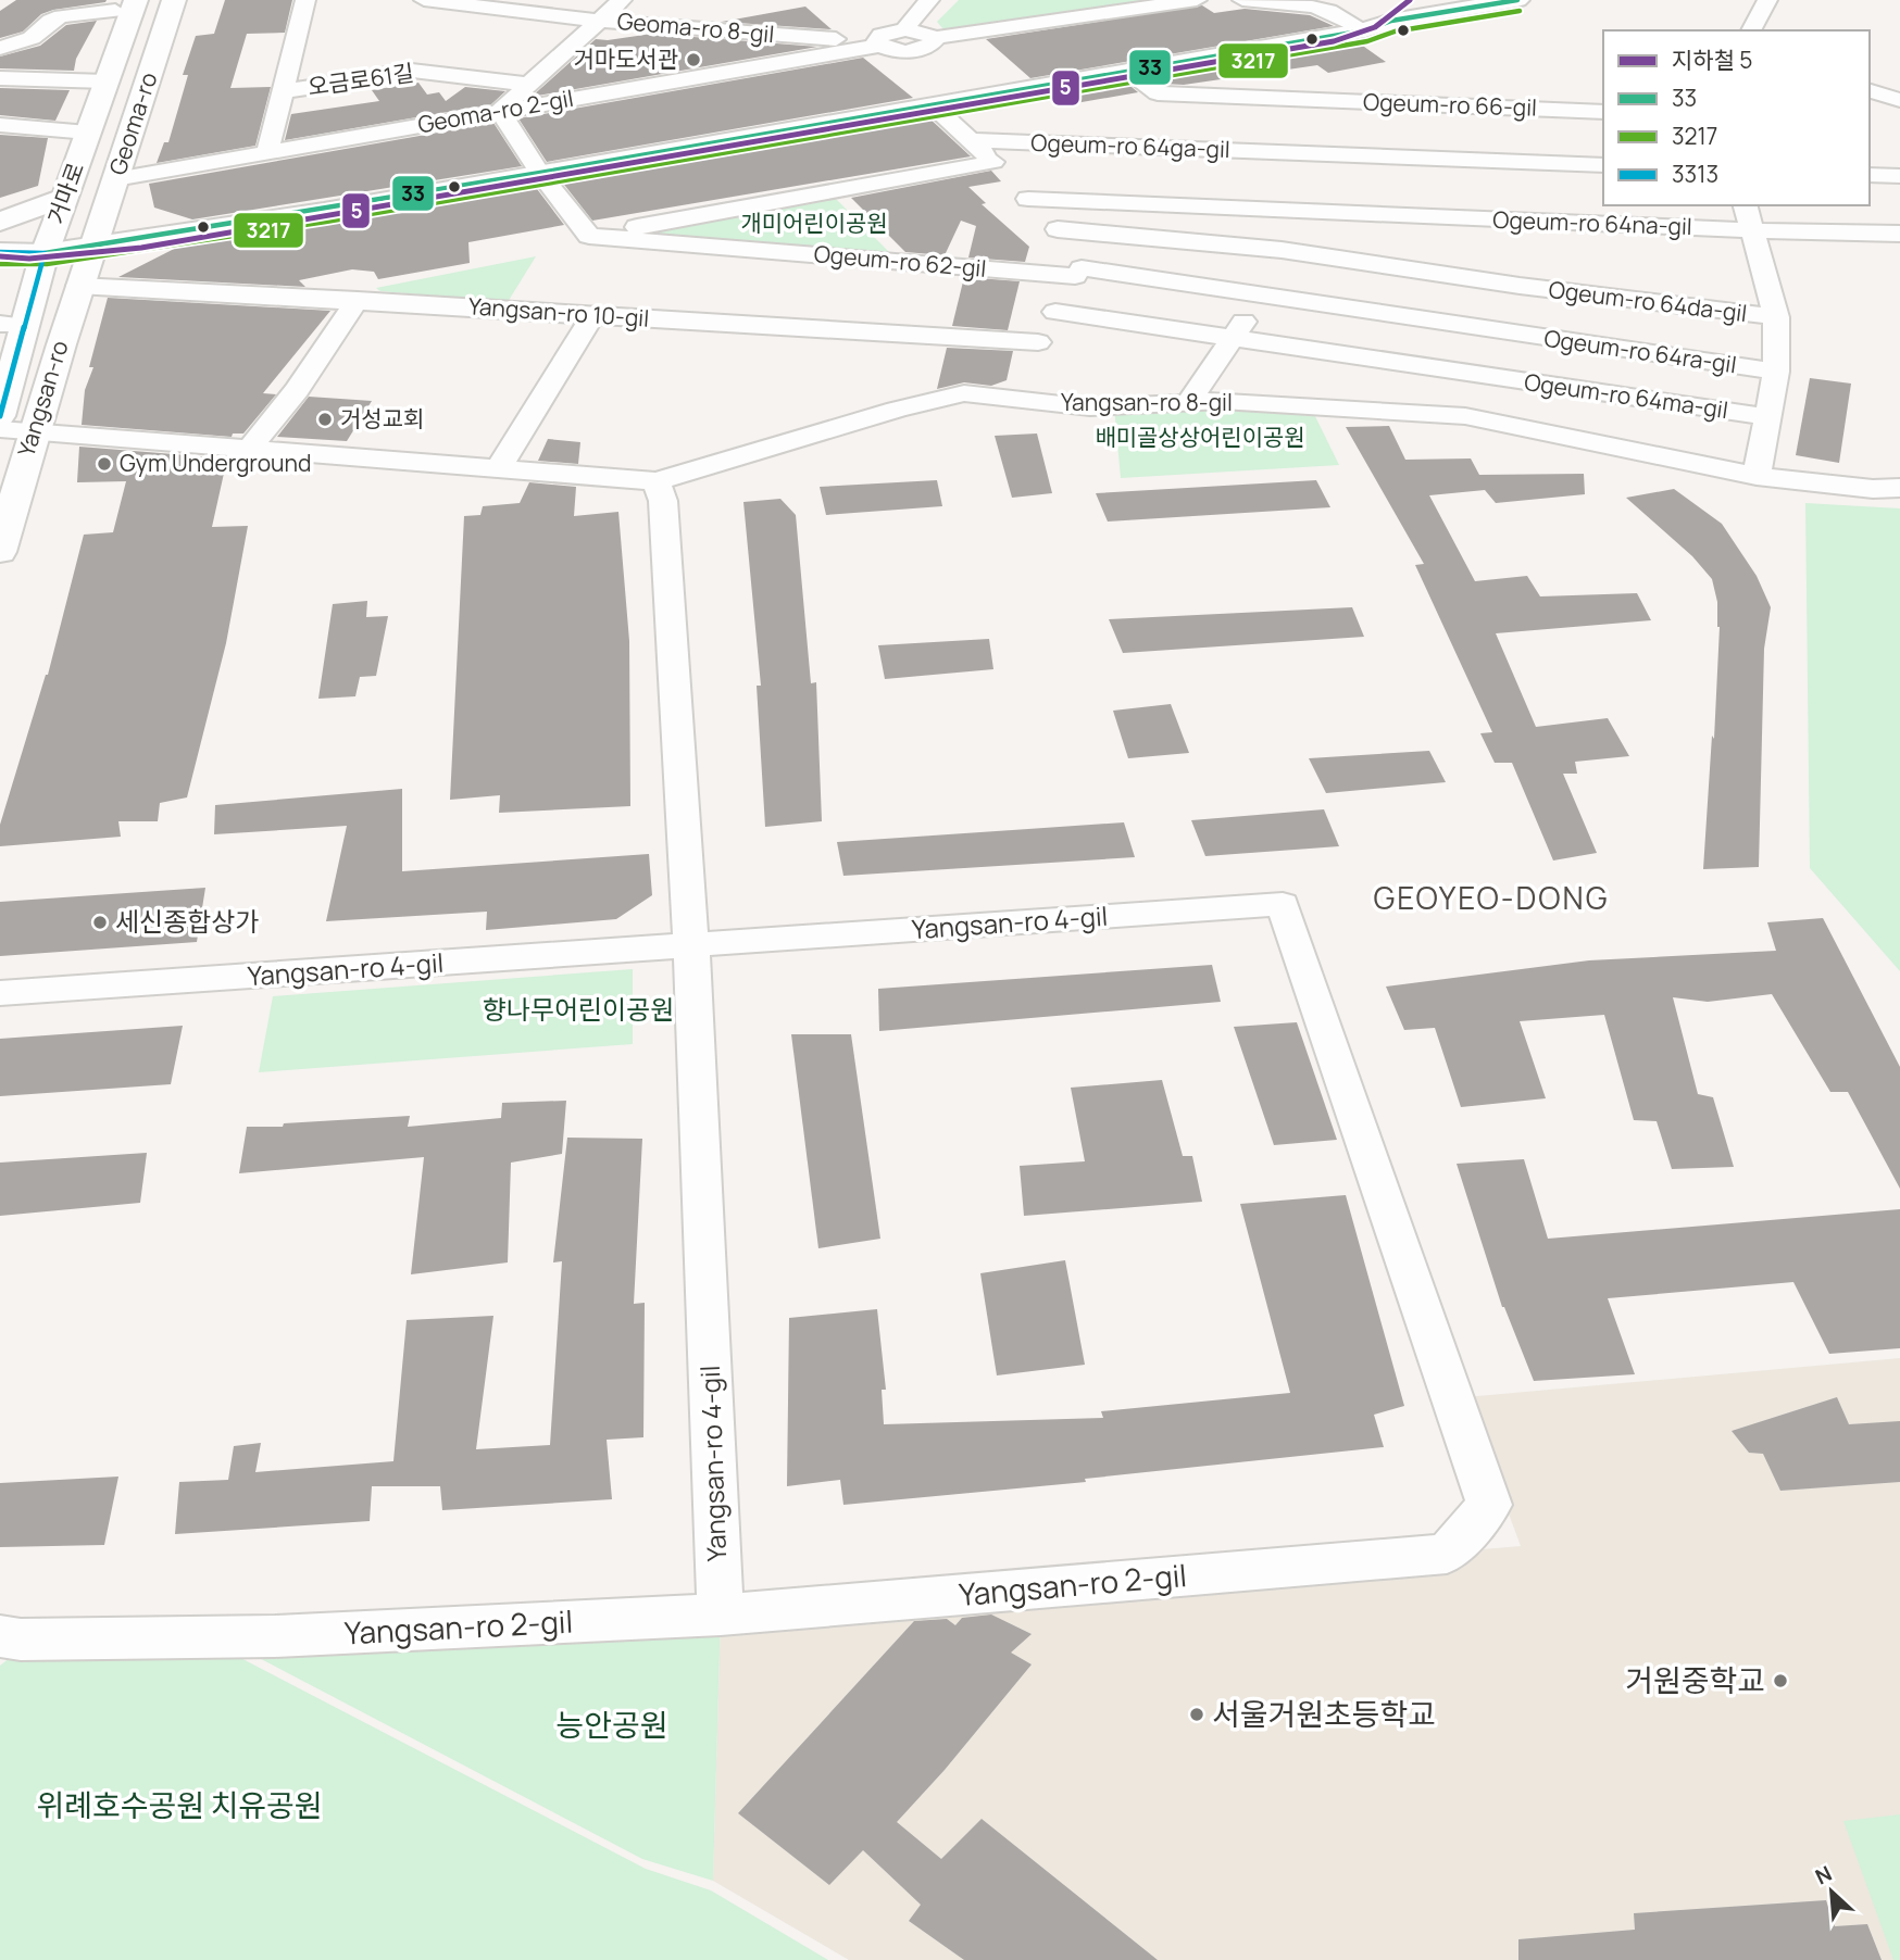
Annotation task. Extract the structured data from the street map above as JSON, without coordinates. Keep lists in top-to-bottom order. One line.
{"streets":{"main road":["Geoma-ro","거마로","Yangsan-ro"],"street":["Geoma-ro 8-gil","오금로61길","Ogeum-ro 66-gil","Geoma-ro 2-gil","Ogeum-ro 64ga-gil","Ogeum-ro 64na-gil","Ogeum-ro 62-gil","Ogeum-ro 64da-gil","Yangsan-ro 10-gil","Ogeum-ro 64ra-gil","Ogeum-ro 64ma-gil","Yangsan-ro 8-gil","Yangsan-ro 4-gil","Yangsan-ro 2-gil"]},"crossings":[["Geoma-ro 8-gil","Geoma-ro 2-gil"],["Geoma-ro 2-gil","Geoma-ro"],["Geoma-ro","거마로"],["Geoma-ro","Yangsan-ro"],["거마로","Yangsan-ro"],["Ogeum-ro 62-gil","Ogeum-ro 64ra-gil"],["Ogeum-ro 64da-gil","Ogeum-ro 64ra-gil"],["Yangsan-ro 10-gil","Yangsan-ro"],["Yangsan-ro","Yangsan-ro 8-gil"],["Yangsan-ro 8-gil","Yangsan-ro 4-gil"],["Yangsan-ro 4-gil","Yangsan-ro 2-gil"]],"districts":["GEOYEO-DONG"],"parks":["개미어린이공원","배미골상상어린이공원","향나무어린이공원","능안공원","위례호수공원 치유공원"],"places":["거마도서관","거성교회","Gym Underground","세신종합상가","거원중학교","서울거원초등학교"],"lines":["metro line 5","transit line 33","transit line 3217","transit line 3313"],"legend":["지하철 5","33","3217","3313"],"north":"top left"}
